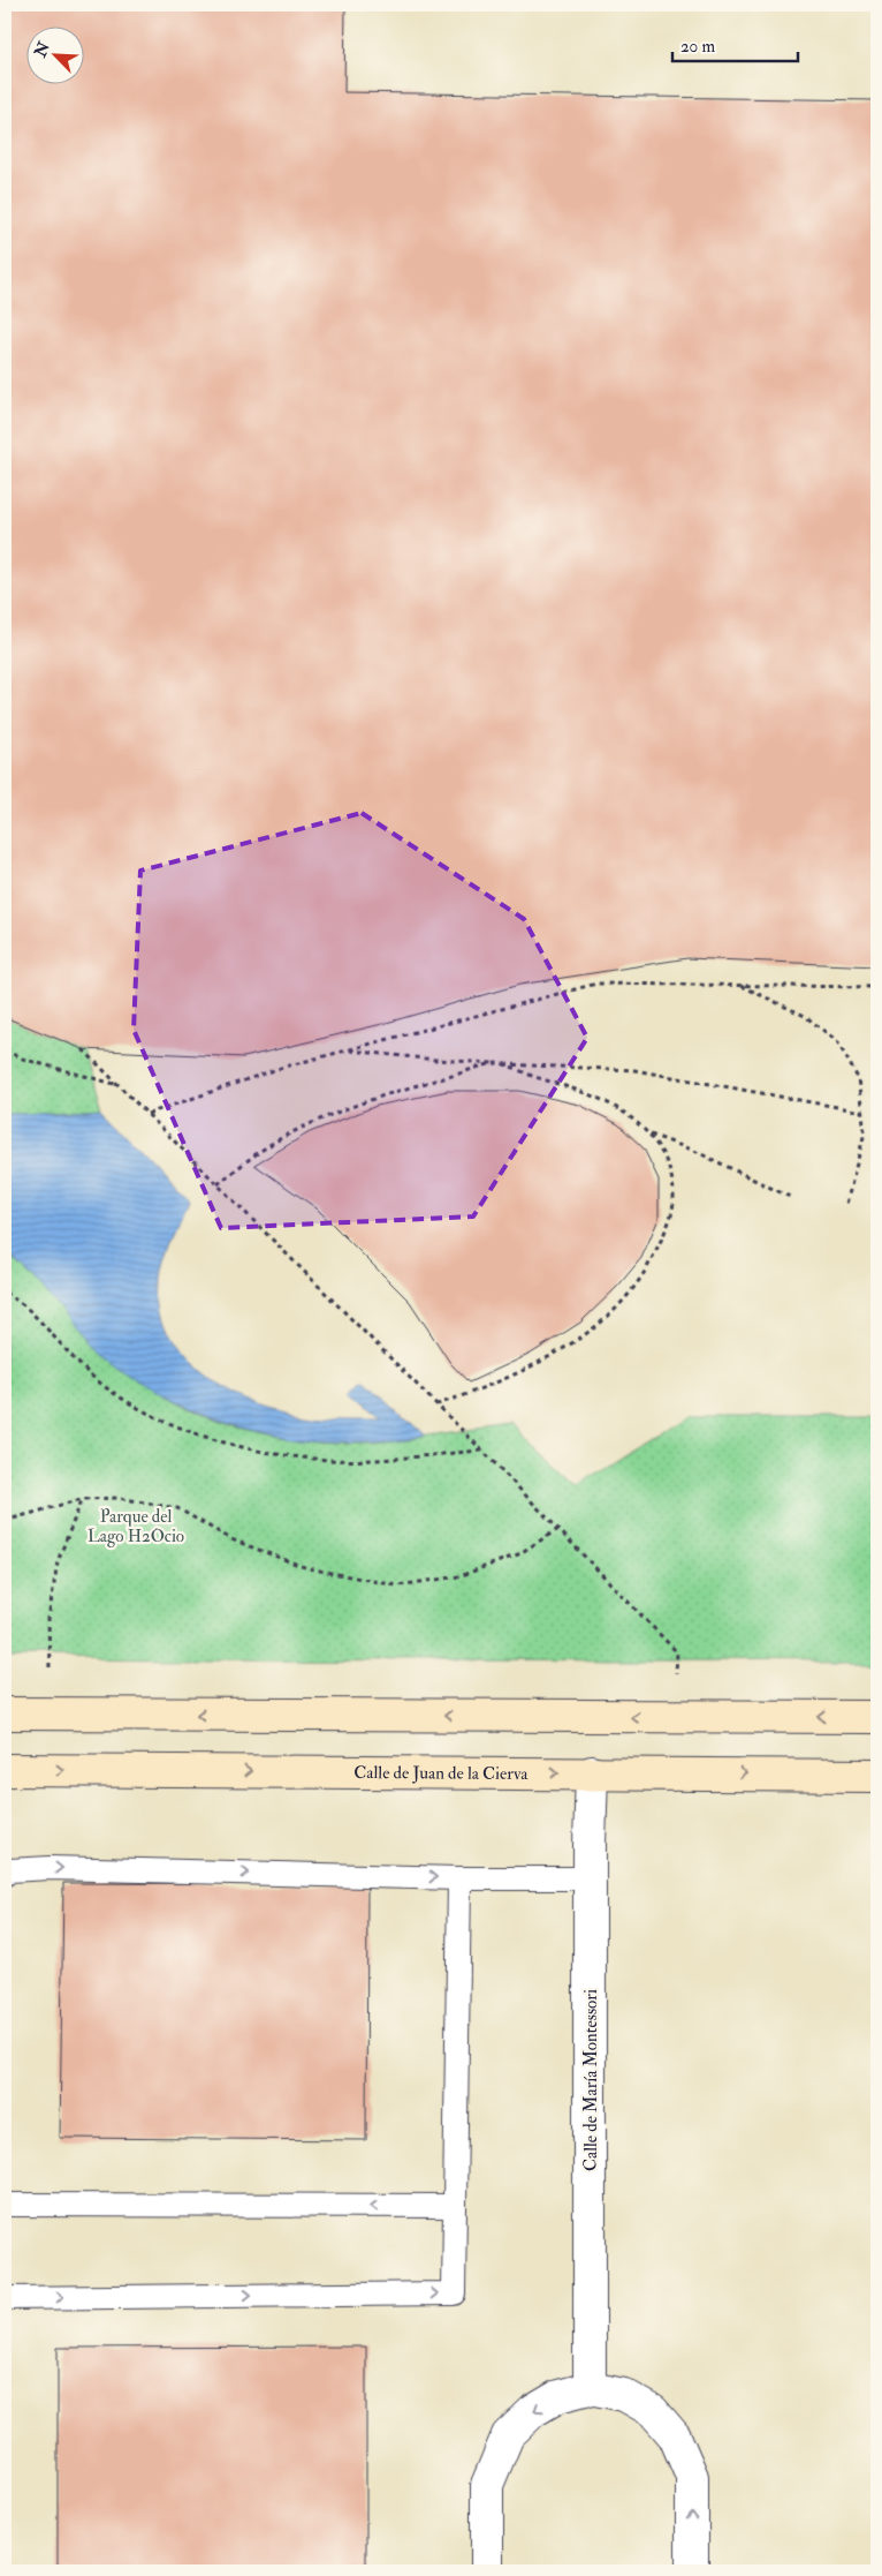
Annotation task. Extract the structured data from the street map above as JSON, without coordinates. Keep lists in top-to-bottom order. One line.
{"streets":{"street":["Calle de Juan de la Cierva","Calle de María Montessori"]},"crossings":[["Calle de Juan de la Cierva","Calle de María Montessori"]],"parks":["Parque del Lago H2Ocio"],"scale_bar":"20 m","north":"top left"}
